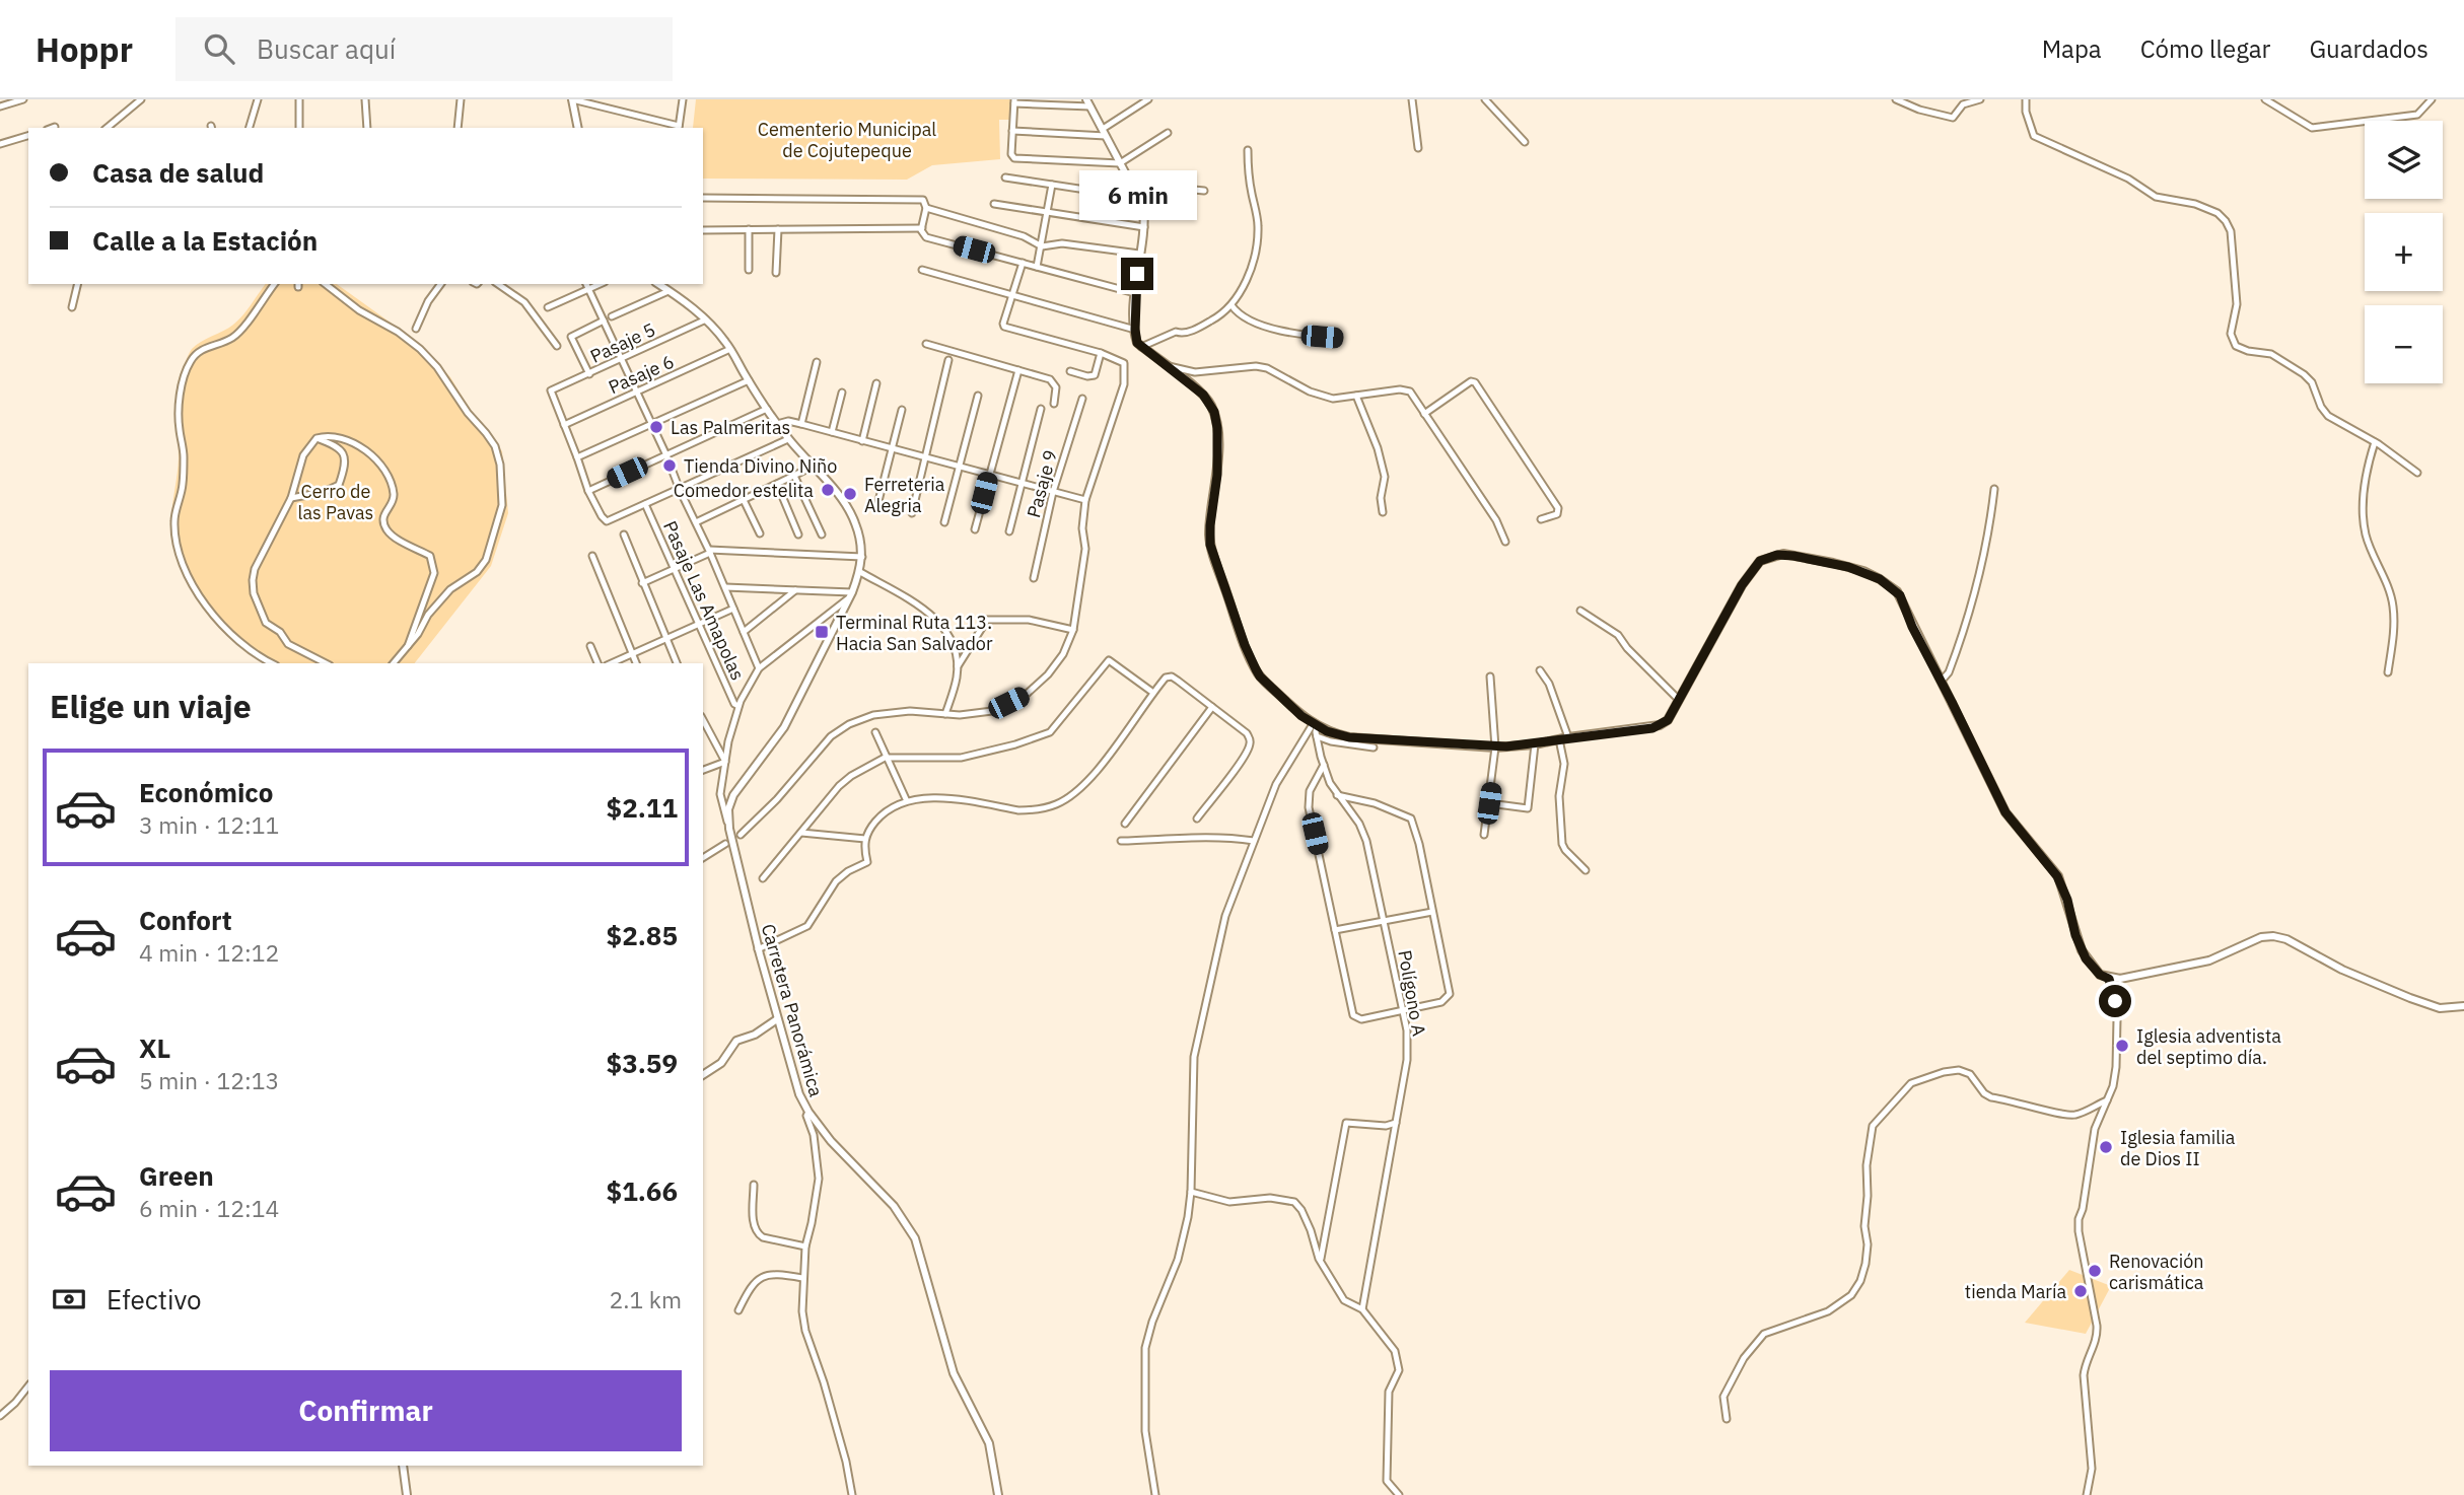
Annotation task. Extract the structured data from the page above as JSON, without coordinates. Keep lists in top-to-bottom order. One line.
{"streets":{"street":["Pasaje 5","Pasaje 6","Pasaje 9","Pasaje Las Amapolas","Polígono A","Carretera Panorámica"]},"crossings":[["Pasaje 5","Pasaje 6"]],"parks":["Cementerio Municipal de Cojutepeque","Cerro de las Pavas"],"places":{"other":["Las Palmeritas","Tienda Divino Niño","Comedor estelita","Ferreteria Alegria","Iglesia adventista del septimo día.","Iglesia familia de Dios II","Renovación carismática","tienda María"],"transit":["Terminal Ruta 113. Hacia San Salvador"]},"page":{"header":"Hoppr","search":"Buscar aquí","nav":["Mapa","Cómo llegar","Guardados"],"map_buttons":["+","−"],"banner":["Casa de salud","Calle a la Estación"],"bubble":"6 min","heading":"Elige un viaje","list":[{"name":"Económico","note":"3 min · 12:11","value":"$2.11"},{"name":"Confort","note":"4 min · 12:12","value":"$2.85"},{"name":"XL","note":"5 min · 12:13","value":"$3.59"},{"name":"Green","note":"6 min · 12:14","value":"$1.66"}],"pay":["Efectivo","2.1 km"],"buttons":"Confirmar"}}
